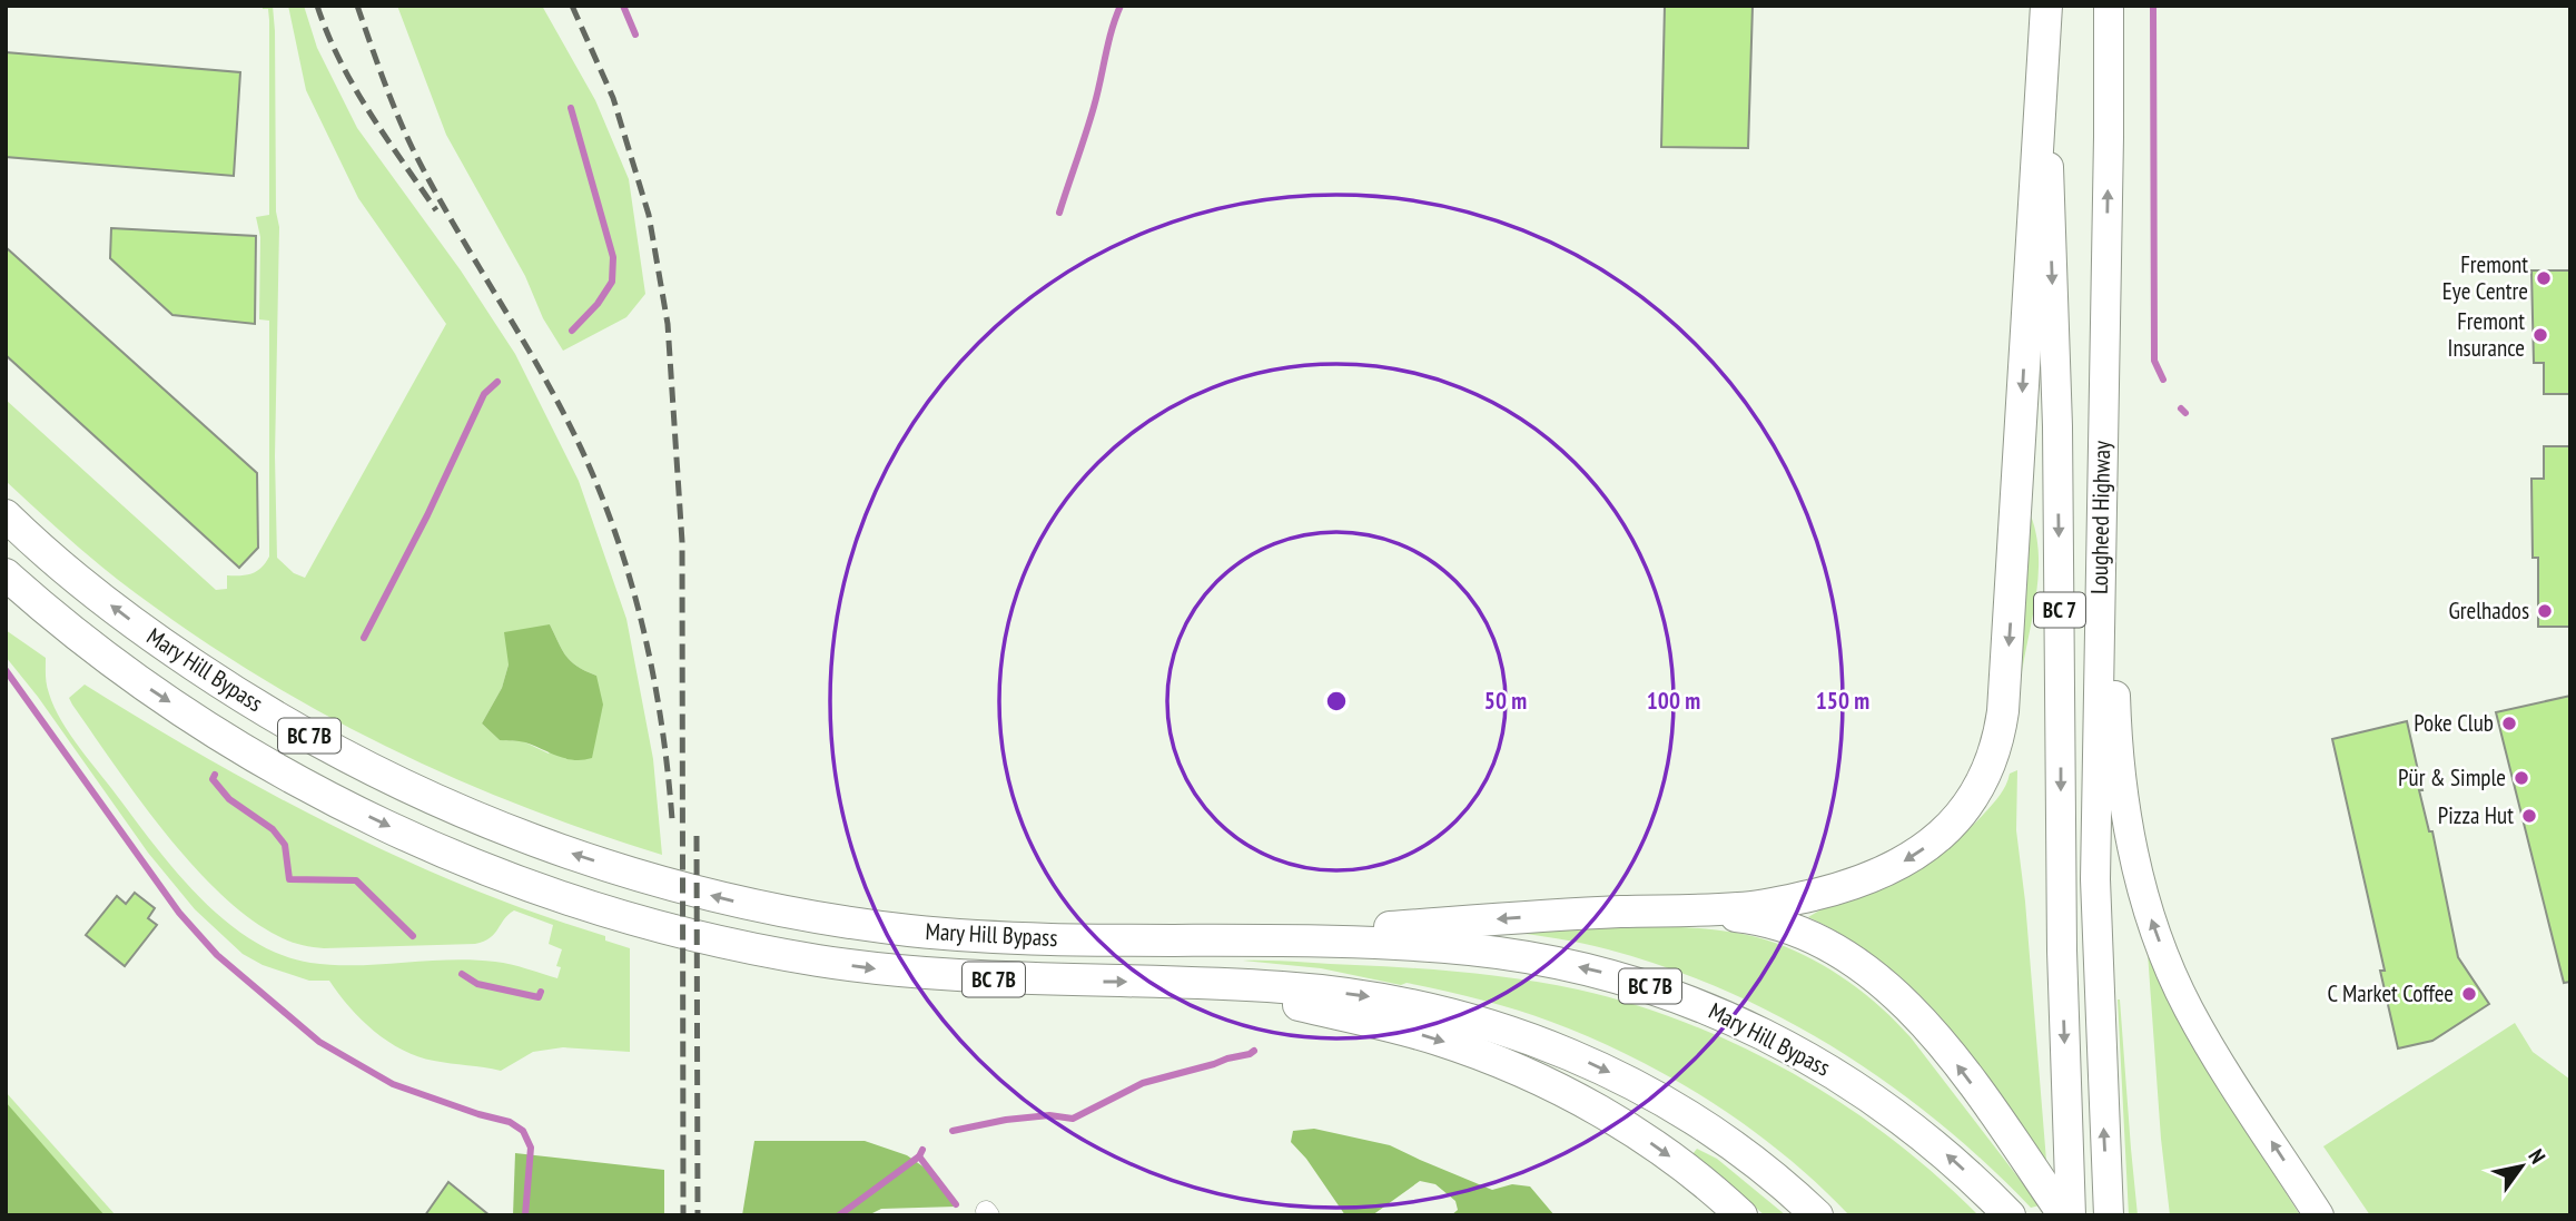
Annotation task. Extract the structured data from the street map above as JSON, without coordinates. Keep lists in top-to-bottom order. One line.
{"streets":{"highway":["Mary Hill Bypass","BC 7B"],"main road":["Lougheed Highway","BC 7"]},"places":["Fremont Eye Centre","Fremont Insurance","Grelhados","Poke Club","Pür & Simple","Pizza Hut","C Market Coffee"],"north":"top right","rings":["50 m","100 m","150 m"]}
